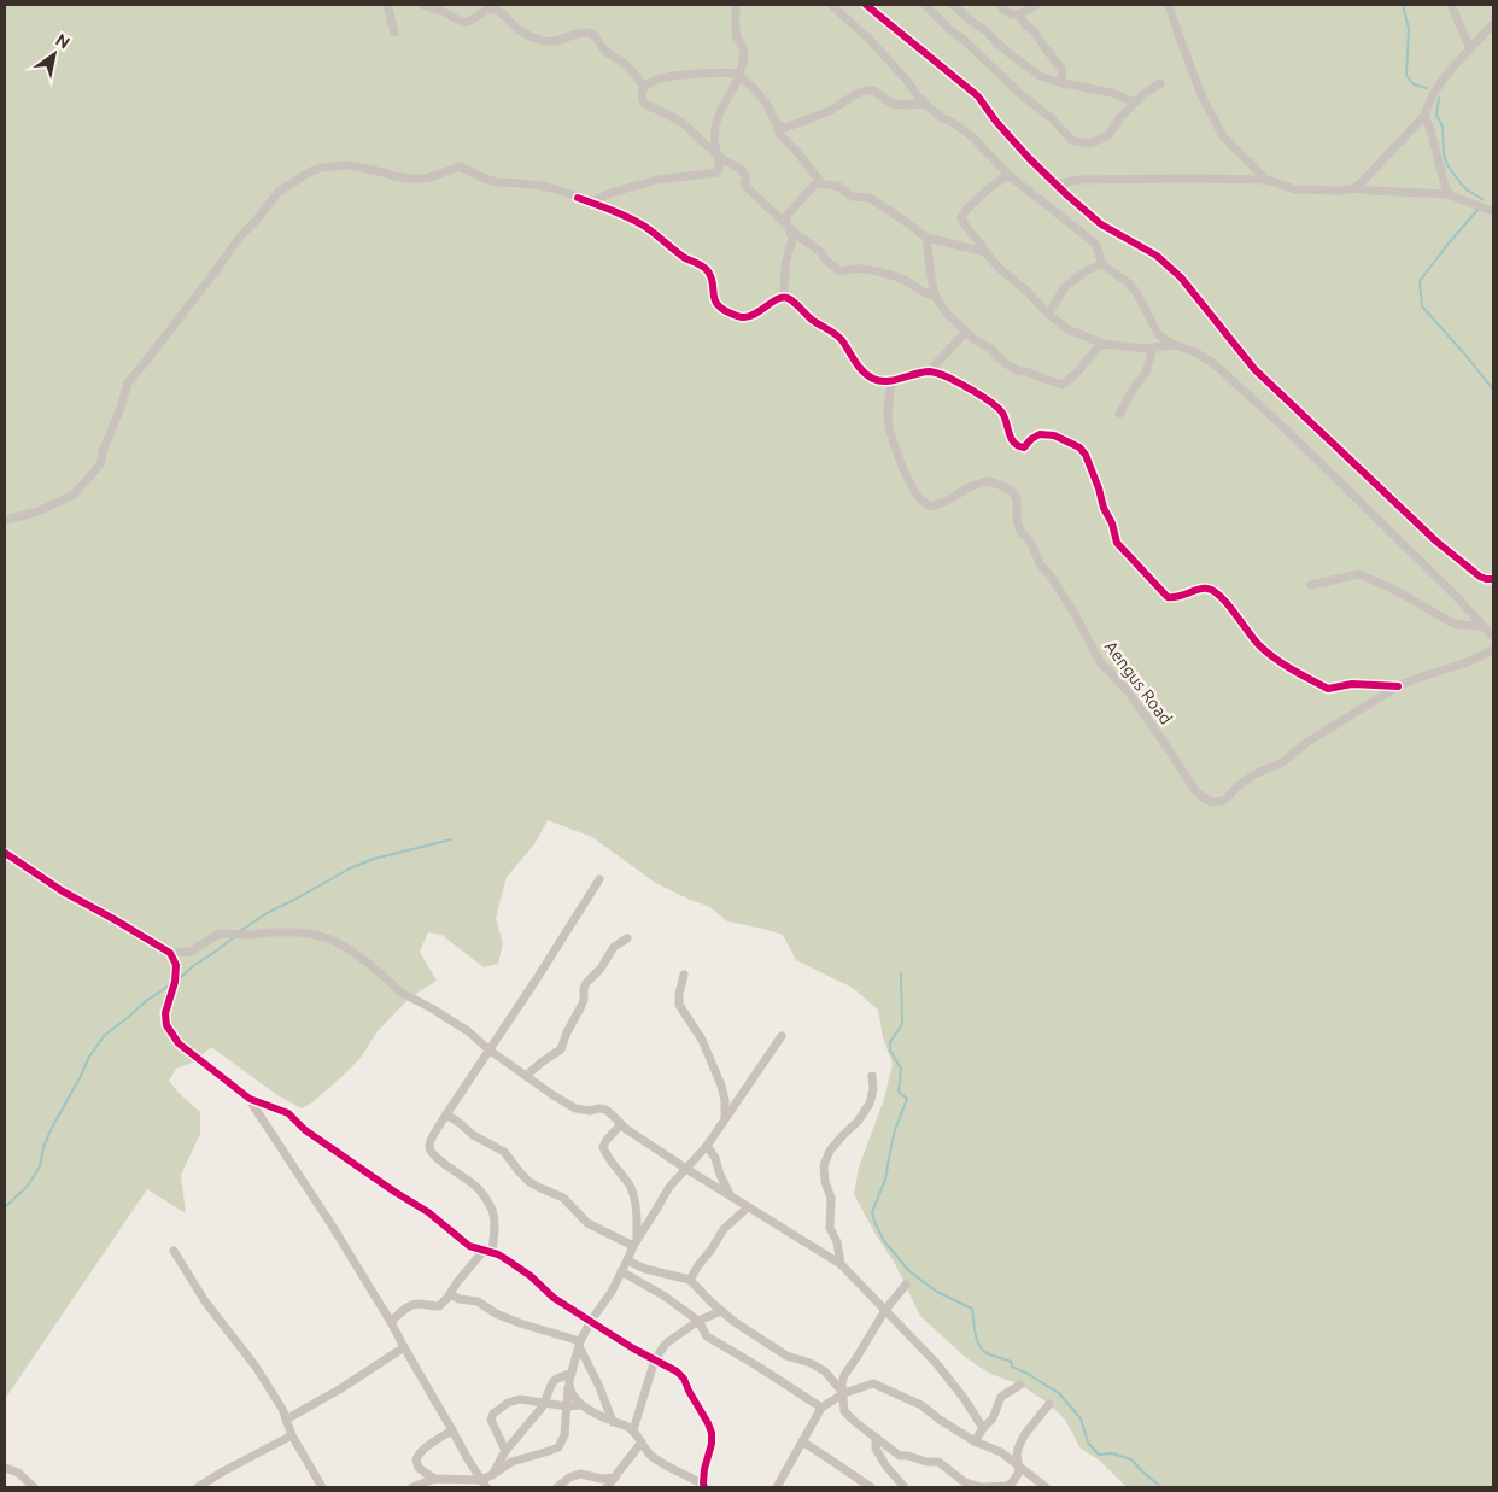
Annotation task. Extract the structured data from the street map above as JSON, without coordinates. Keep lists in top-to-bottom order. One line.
{"streets":{"street":["Aengus Road"]},"north":"top right"}
